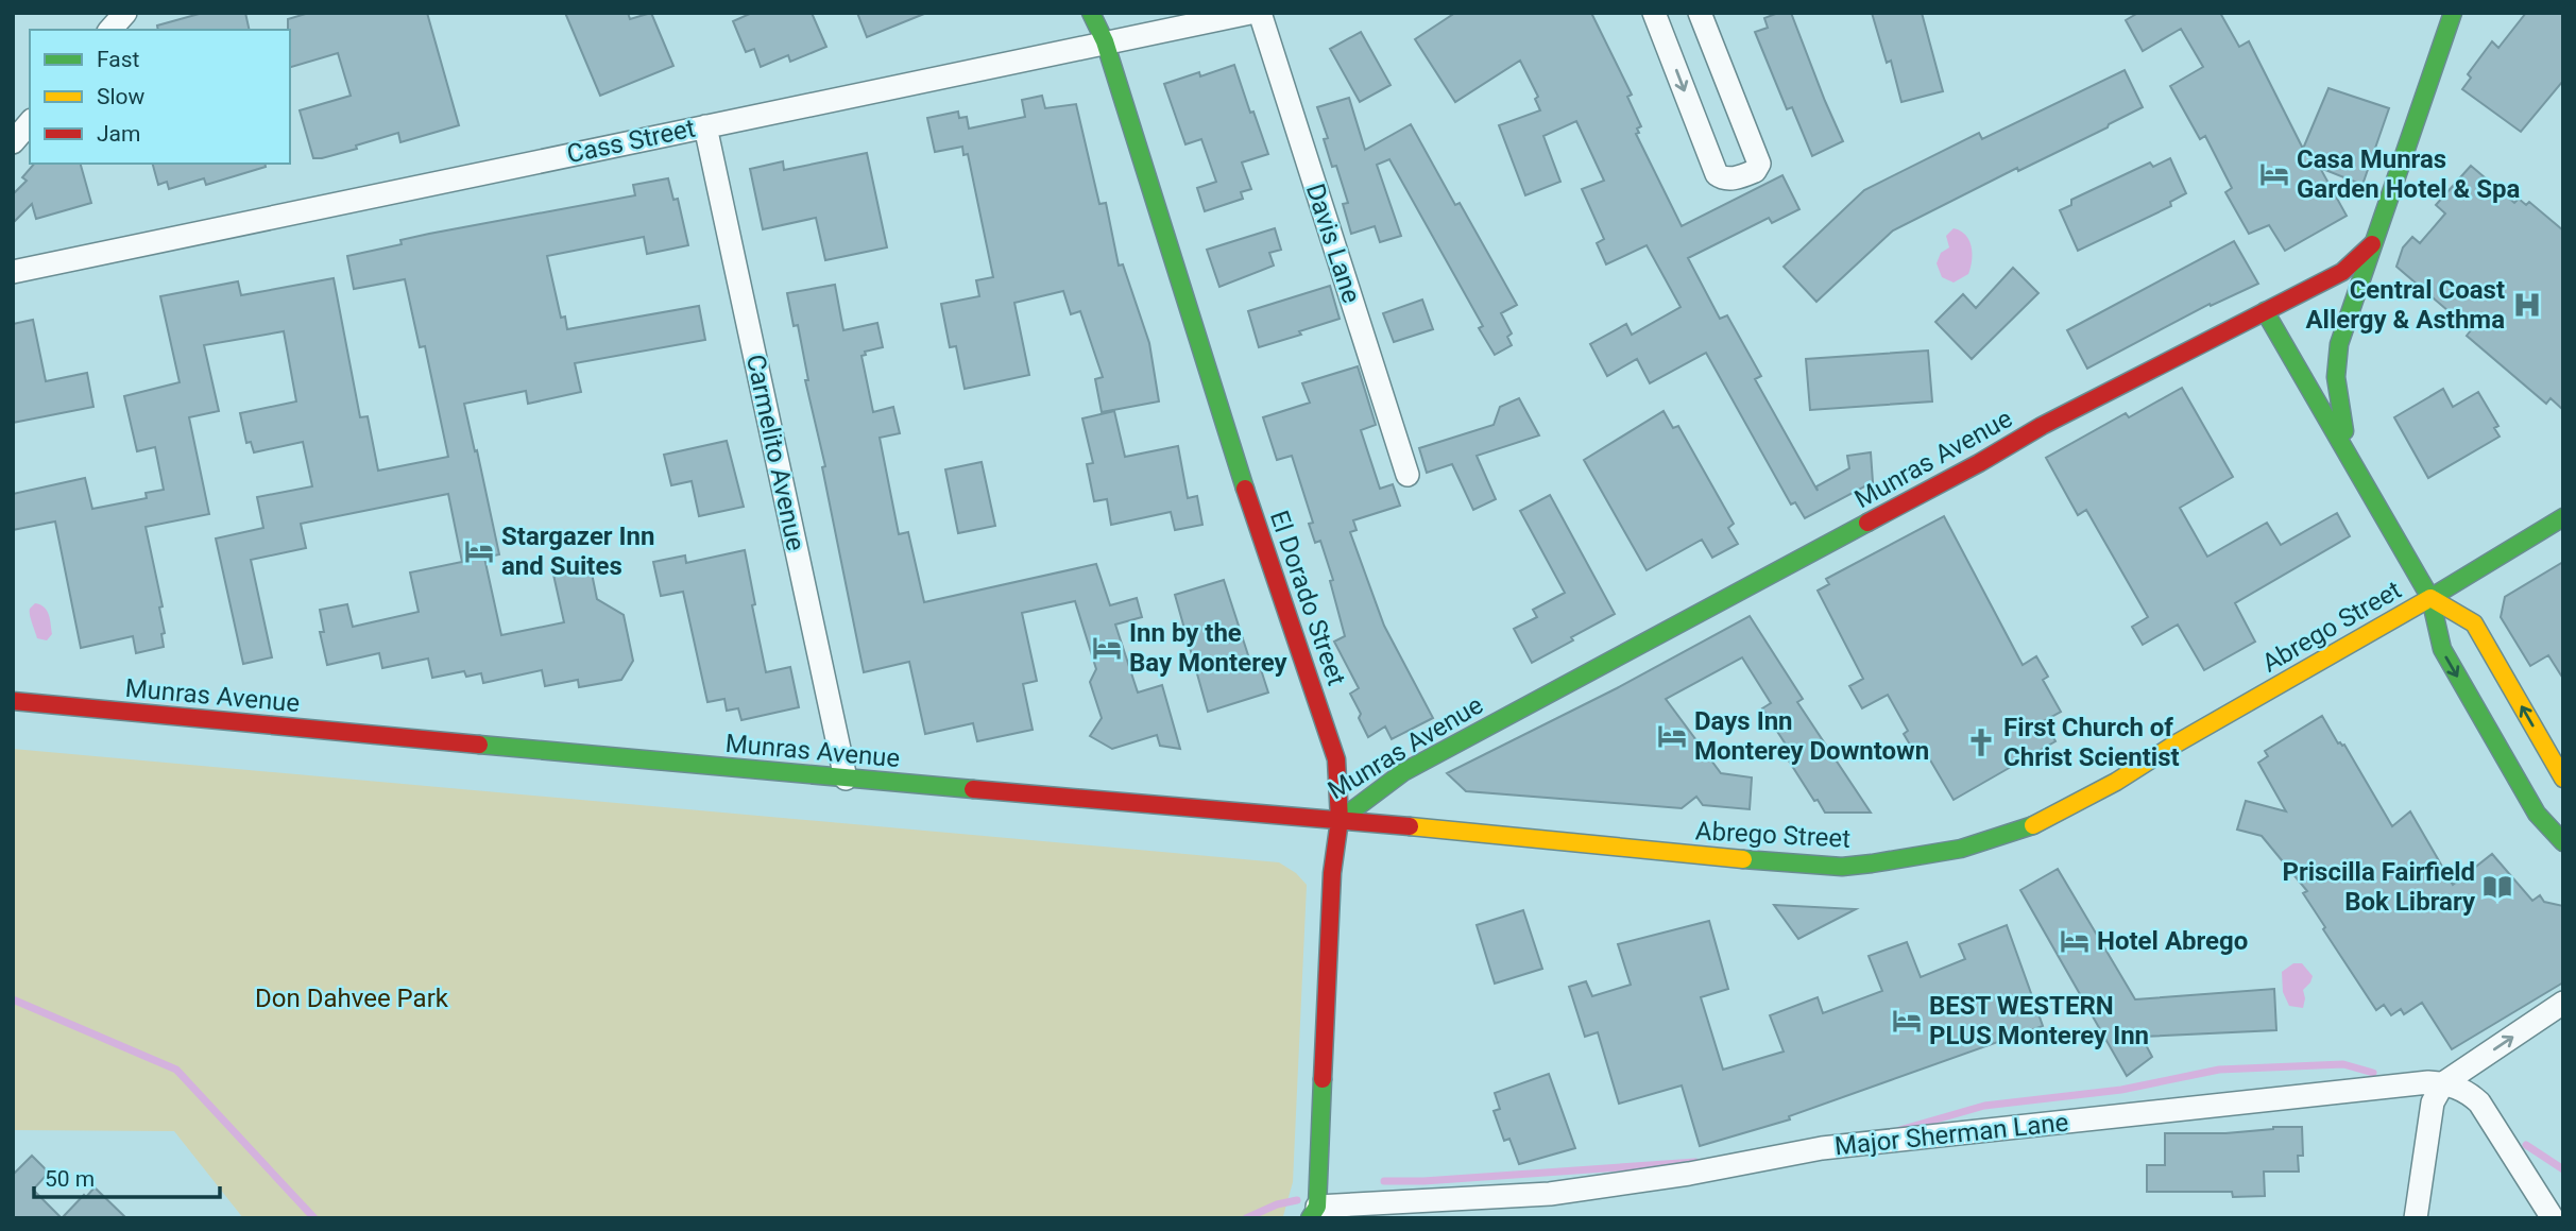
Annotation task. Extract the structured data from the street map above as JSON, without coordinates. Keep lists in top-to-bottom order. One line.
{"streets":{"street":["Cass Street","Davis Lane","Carmelito Avenue","Munras Avenue","El Dorado Street","Abrego Street","Major Sherman Lane"]},"crossings":[["Cass Street","Carmelito Avenue"],["Cass Street","El Dorado Street"],["Carmelito Avenue","Munras Avenue"],["Munras Avenue","El Dorado Street"],["Munras Avenue","Abrego Street"],["El Dorado Street","Abrego Street"],["El Dorado Street","Major Sherman Lane"]],"parks":["Don Dahvee Park"],"places":{"hotel":["Casa Munras Garden Hotel & Spa","Stargazer Inn and Suites","Inn by the Bay Monterey","Days Inn Monterey Downtown","Hotel Abrego","BEST WESTERN PLUS Monterey Inn"],"hospital":["Central Coast Allergy & Asthma"],"church":["First Church of Christ Scientist"],"library":["Priscilla Fairfield Bok Library"]},"legend":["Fast","Slow","Jam"],"scale_bar":"50 m"}
